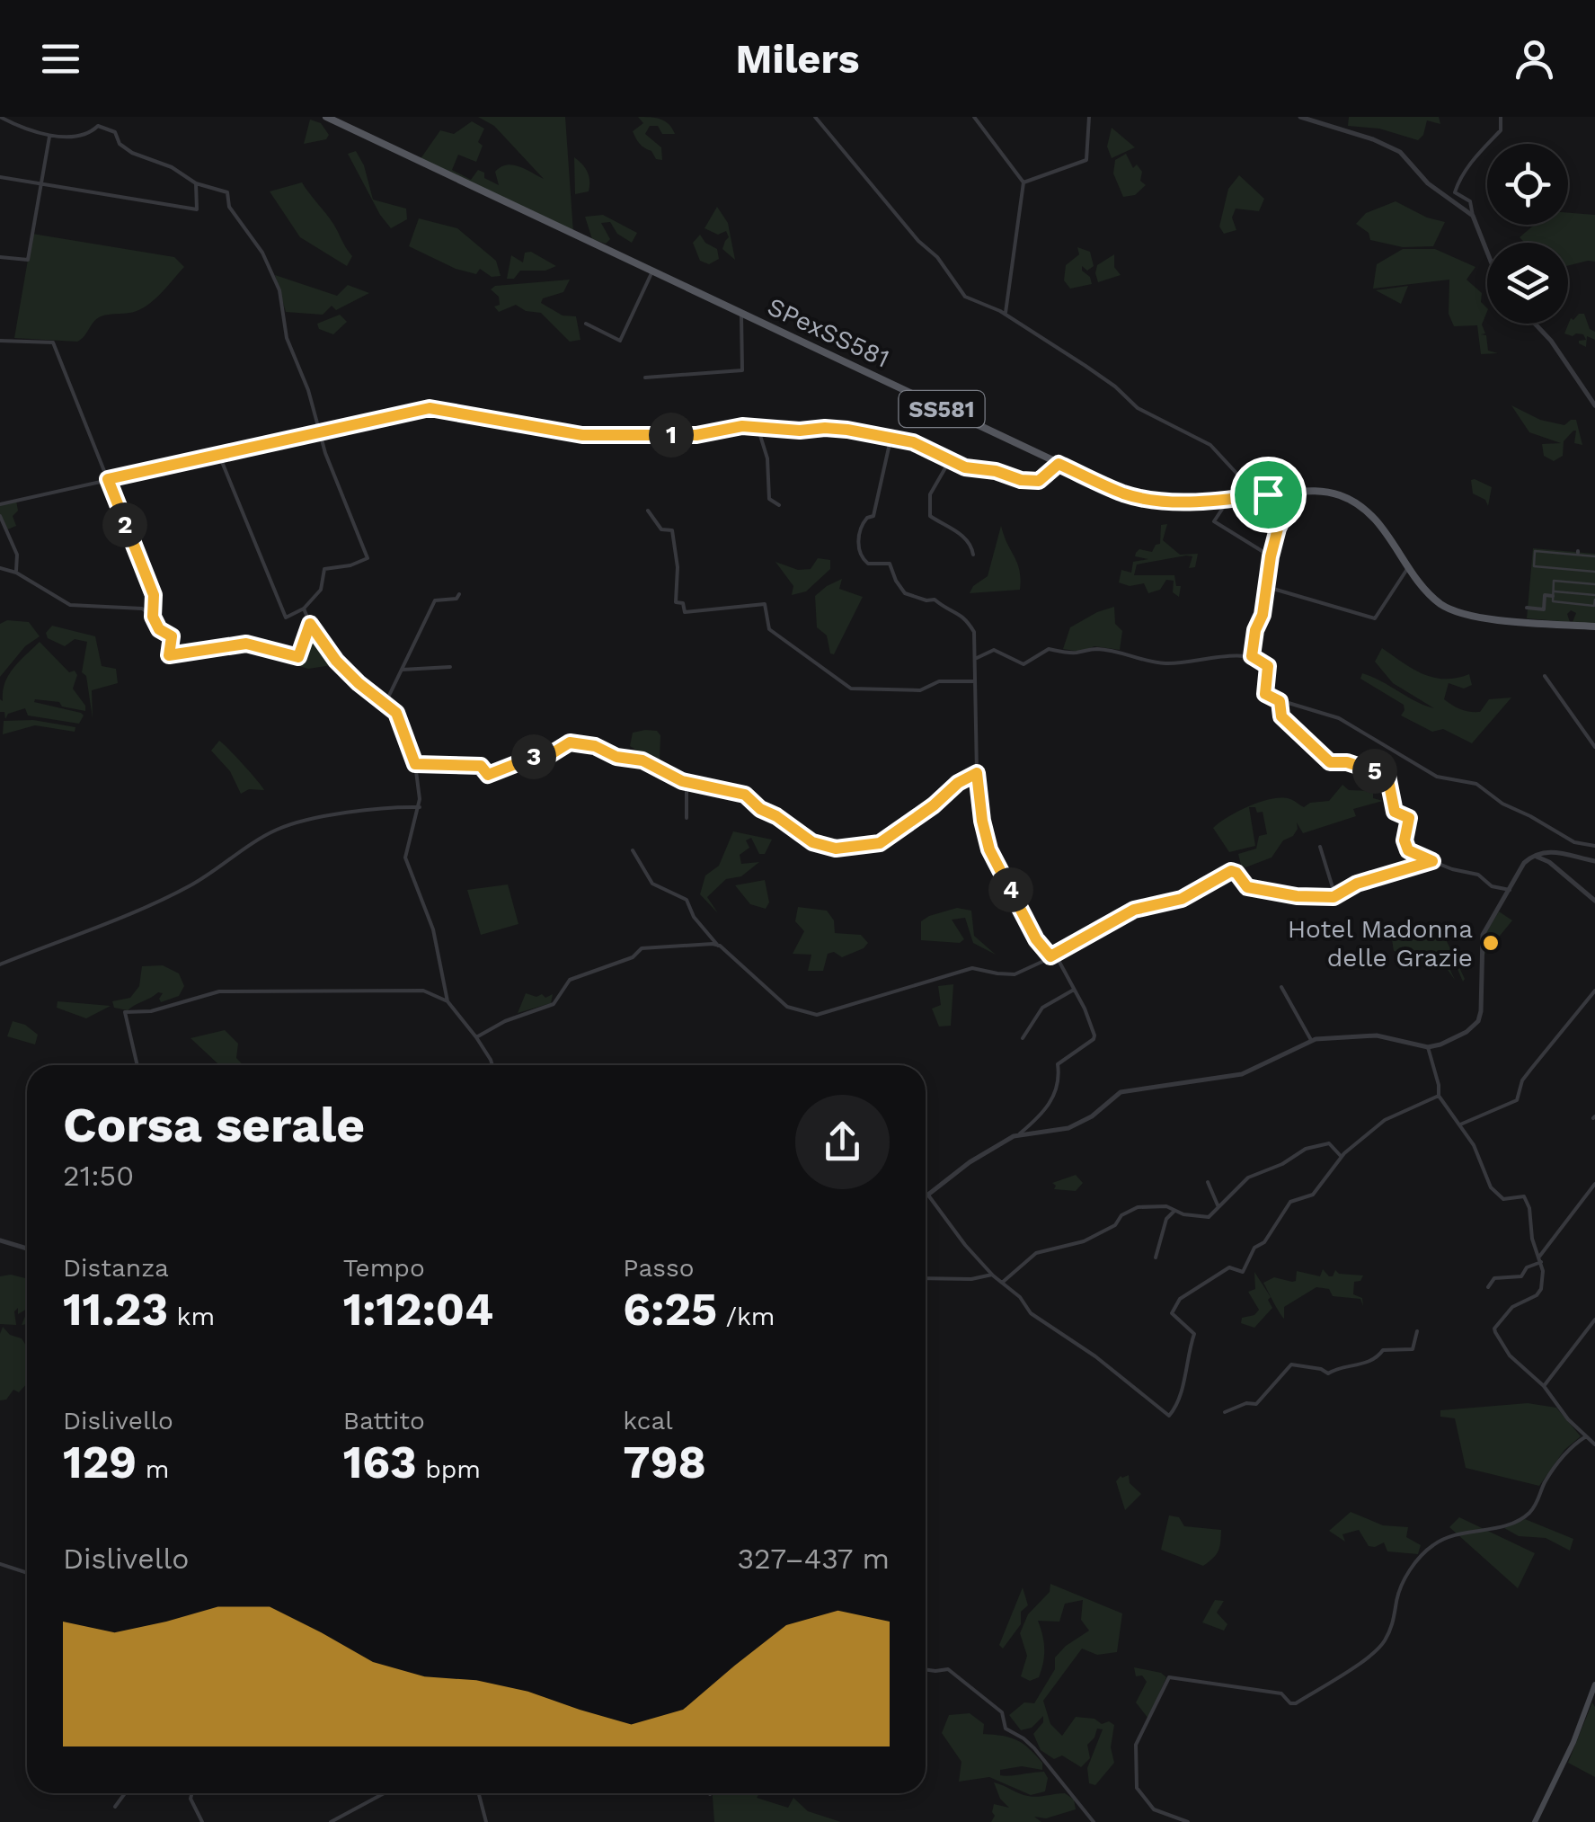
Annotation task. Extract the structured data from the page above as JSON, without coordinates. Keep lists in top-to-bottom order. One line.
{"streets":{"main road":["SPexSS581","SS581"]},"places":["Hotel Madonna delle Grazie"],"page":{"header":"Milers","pins":["1","2","3","5","4"],"heading":["Corsa serale","21:50"],"stats":[["Distanza","11.23 km"],["Tempo","1:12:04"],["Passo","6:25 /km"],["Dislivello","129 m"],["Battito","163 bpm"],["kcal","798"]],"chart":["Dislivello","327–437 m"]}}
